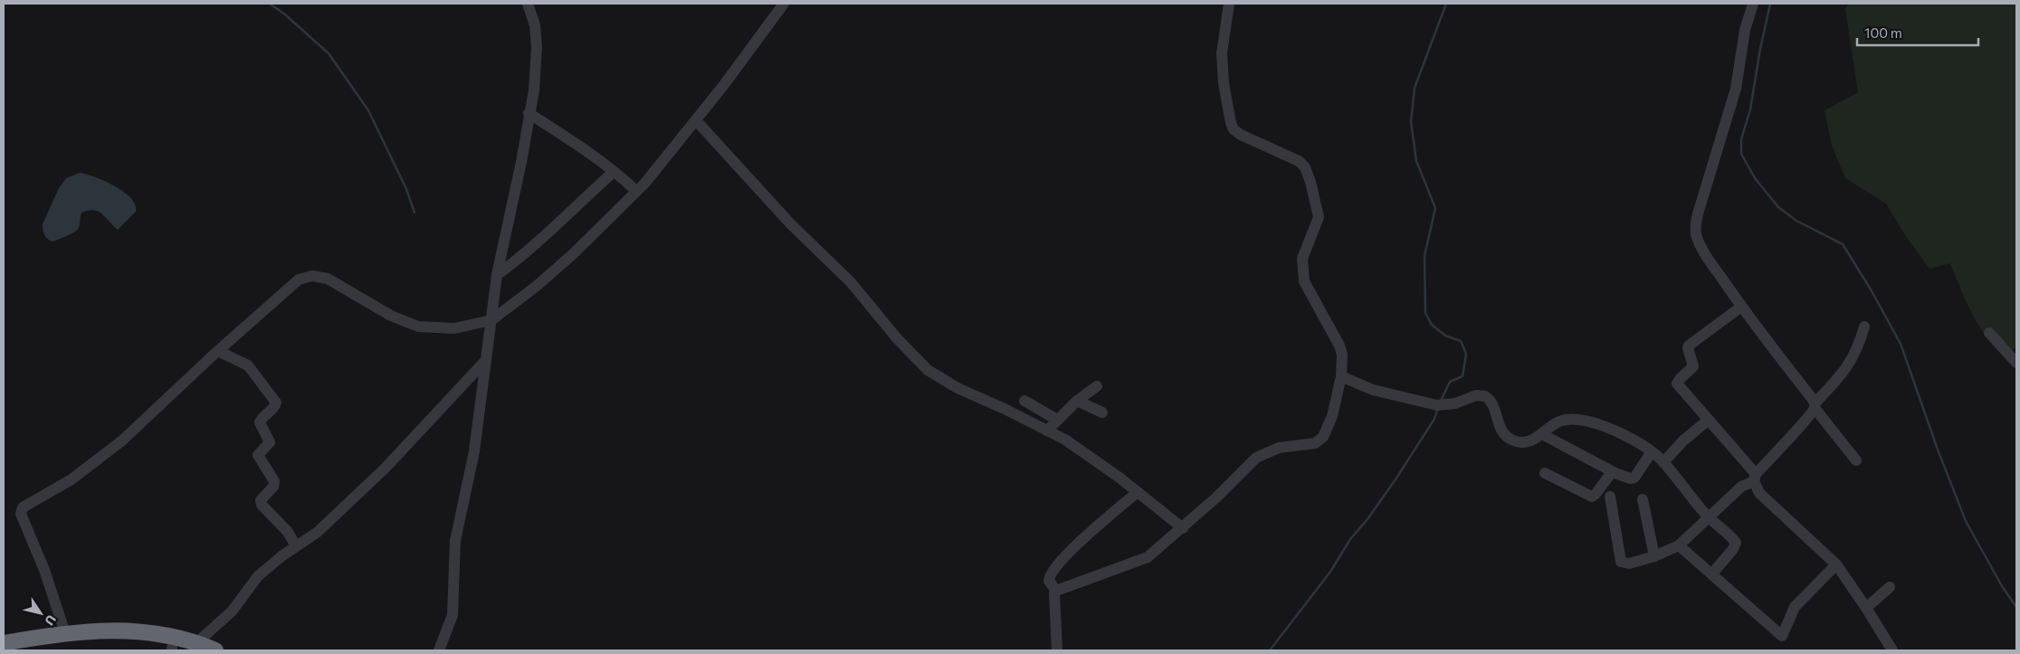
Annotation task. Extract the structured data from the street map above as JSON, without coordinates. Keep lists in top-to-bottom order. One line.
{"scale_bar":"100 m","north":"bottom right"}
